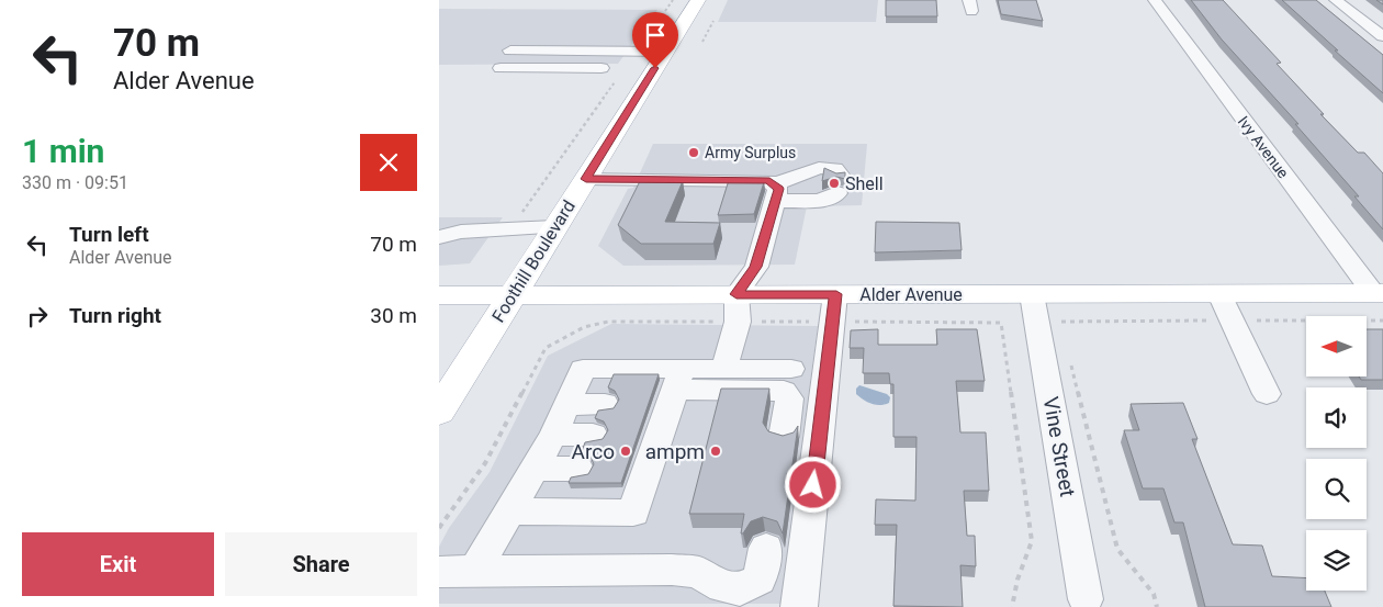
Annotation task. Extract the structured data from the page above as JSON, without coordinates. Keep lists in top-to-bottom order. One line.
{"streets":{"main road":["Foothill Boulevard","Alder Avenue"],"street":["Ivy Avenue","Vine Street"]},"crossings":[["Ivy Avenue","Alder Avenue"],["Foothill Boulevard","Alder Avenue"],["Alder Avenue","Vine Street"]],"places":["Army Surplus","Shell","Arco","ampm"],"north":"left","page":{"turn":["70 m","Alder Avenue"],"heading":["1 min","330 m · 09:51"],"list":[{"name":"Turn left","note":"Alder Avenue","value":"70 m"},{"name":"Turn right","value":"30 m"}],"buttons":["Exit","Share"]}}
